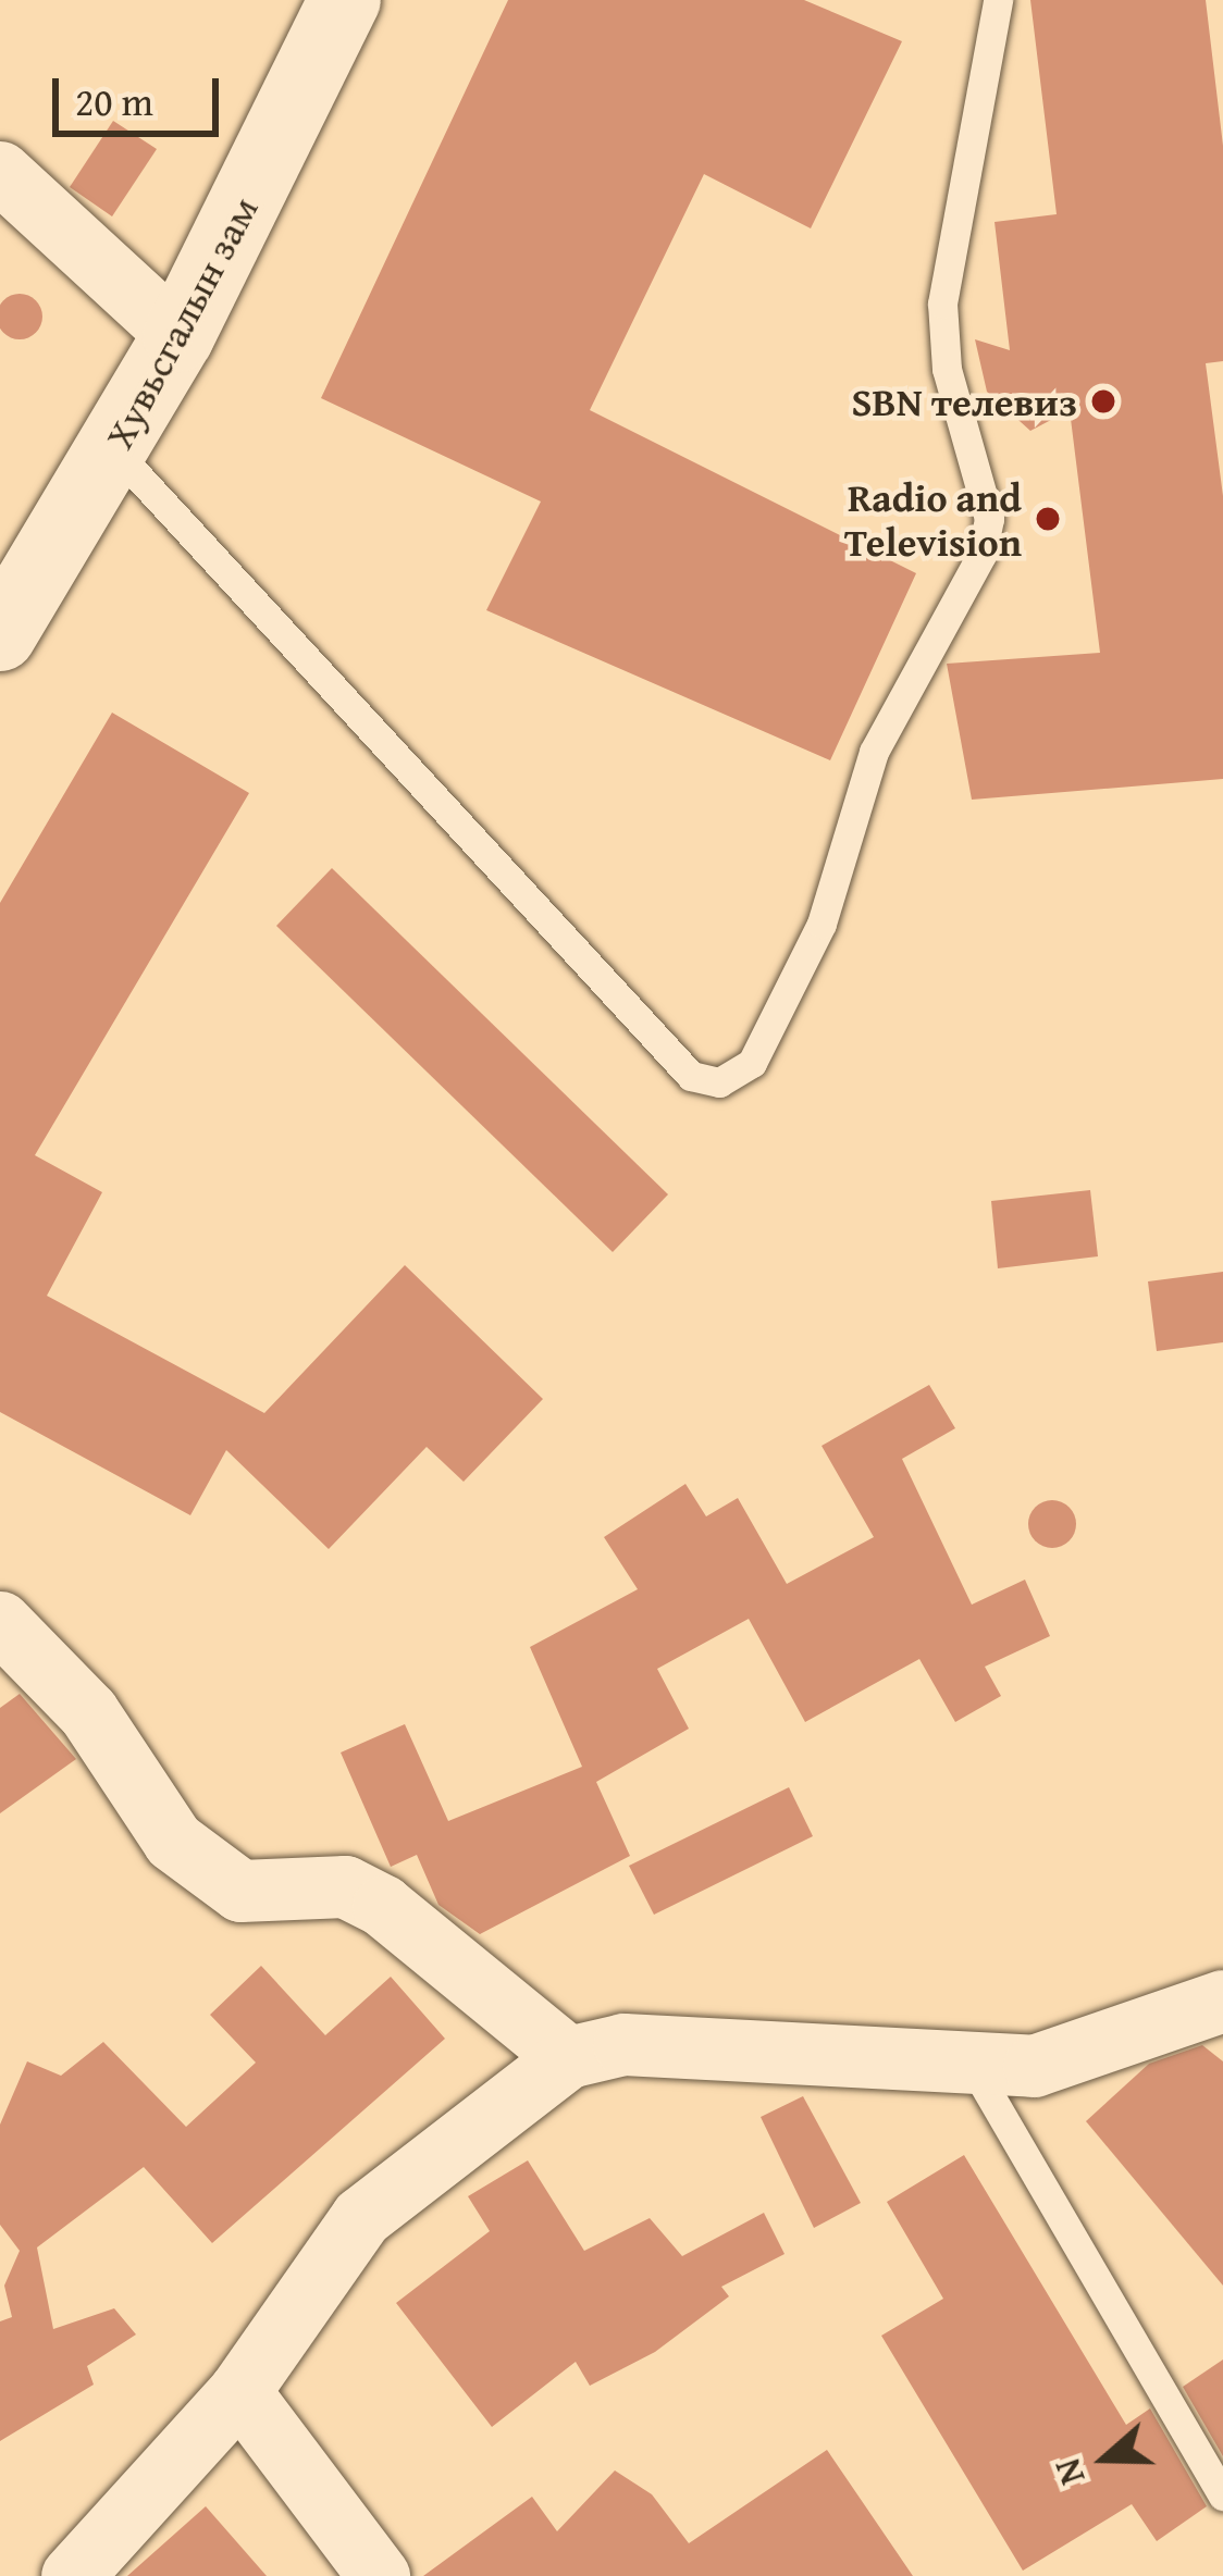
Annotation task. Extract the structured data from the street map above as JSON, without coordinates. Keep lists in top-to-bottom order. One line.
{"streets":{"main road":["Хувьсгалын зам"]},"places":["SBN телевиз","Radio and Television"],"scale_bar":"20 m","north":"left"}
